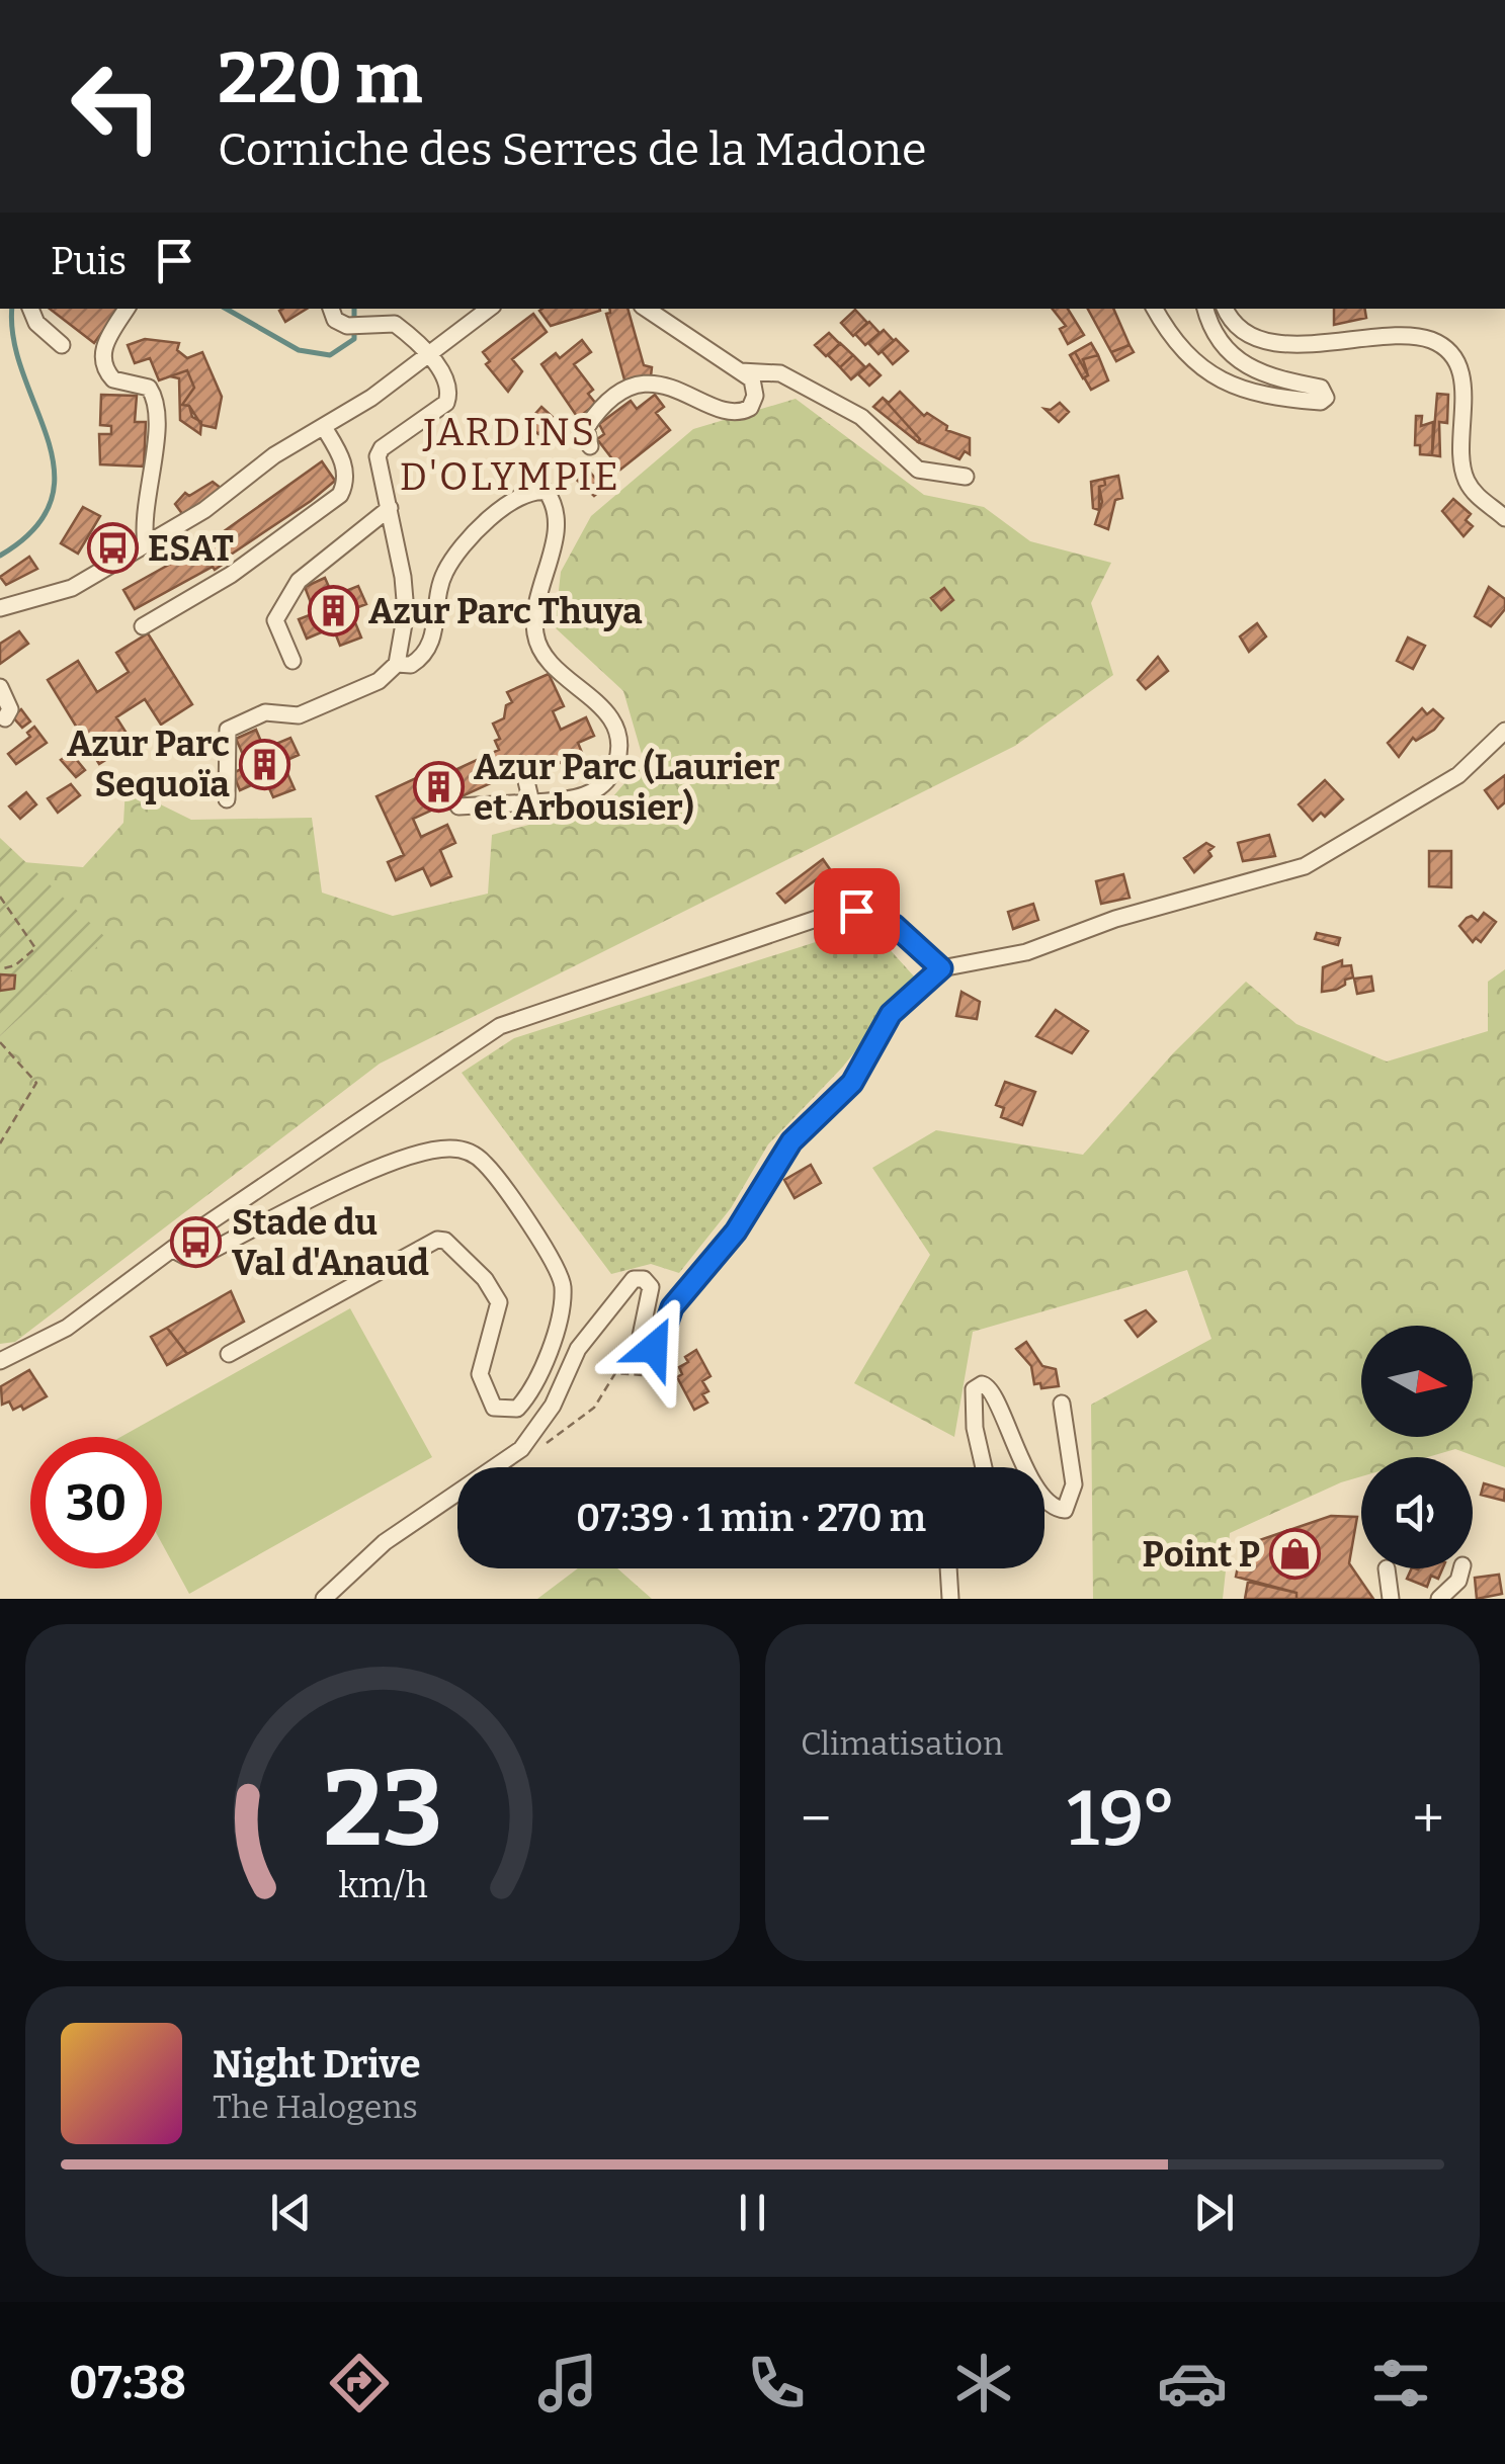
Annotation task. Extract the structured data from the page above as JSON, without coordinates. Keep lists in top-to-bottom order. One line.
{"districts":["JARDINS D'OLYMPIE"],"places":{"bus stop":["ESAT","Stade du Val d'Anaud"],"building":["Azur Parc Thuya","Azur Parc Sequoïa","Azur Parc (Laurier et Arbousier)"],"shop":["Point P"]},"north":"right","page":{"turn":["220 m","Corniche des Serres de la Madone"],"then":"Puis","limit":"30","trip":"07:39 · 1 min · 270 m","tile":"Climatisation","heat":["−","19°","+"],"song":["Night Drive","The Halogens"],"tabs":"07:38","gauge":["23","km/h"]}}
